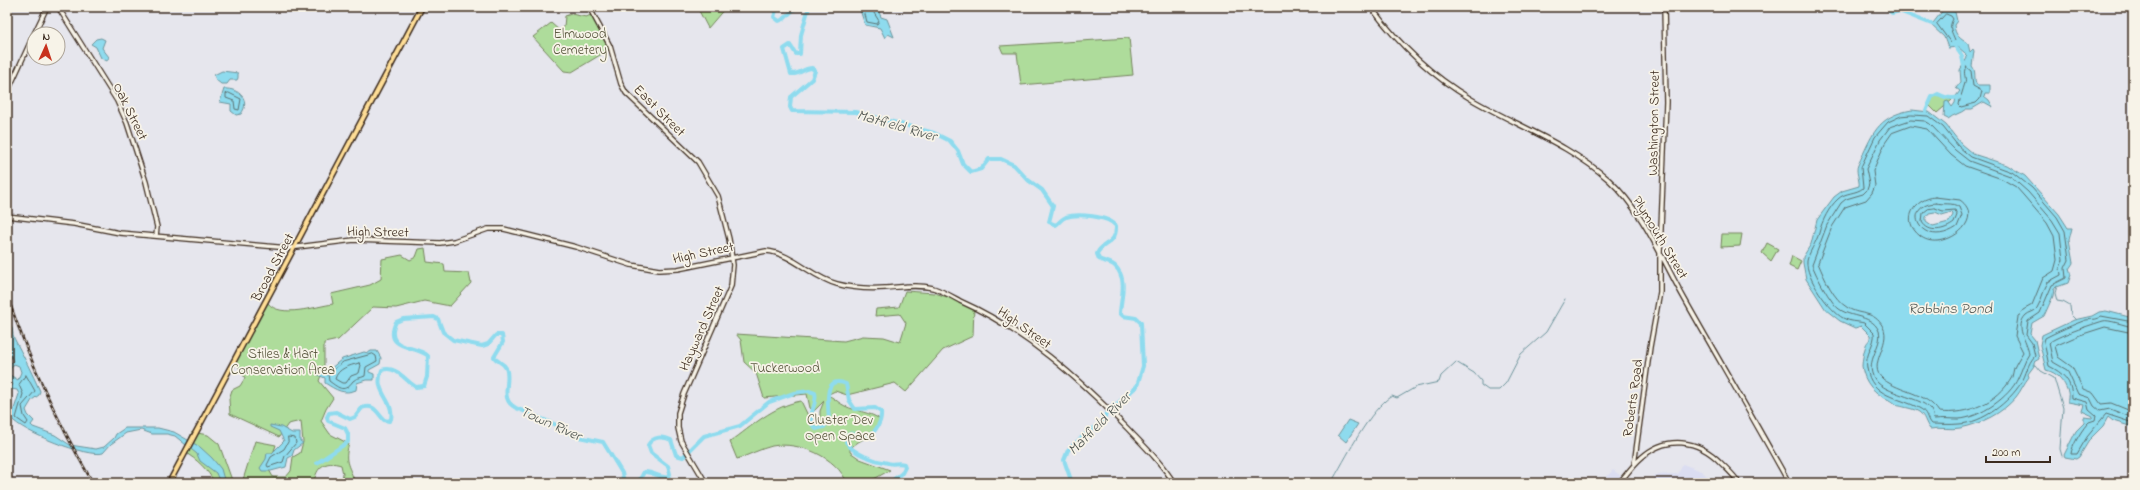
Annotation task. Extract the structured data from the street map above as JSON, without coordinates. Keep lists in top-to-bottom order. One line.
{"streets":{"main road":["Broad Street"],"street":["East Street","Oak Street","Washington Street","High Street","Plymouth Street","Hayward Street","Roberts Road"]},"crossings":[["East Street","Hayward Street"],["Oak Street","High Street"],["Washington Street","Plymouth Street"],["Washington Street","Roberts Road"],["High Street","Broad Street"],["High Street","Hayward Street"]],"water":["Matfield River","Robbins Pond","Town River"],"parks":["Elmwood Cemetery","Stiles & Hart Conservation Area","Tuckerwood","Cluster Dev Open Space"],"scale_bar":"200 m","north":"top"}
